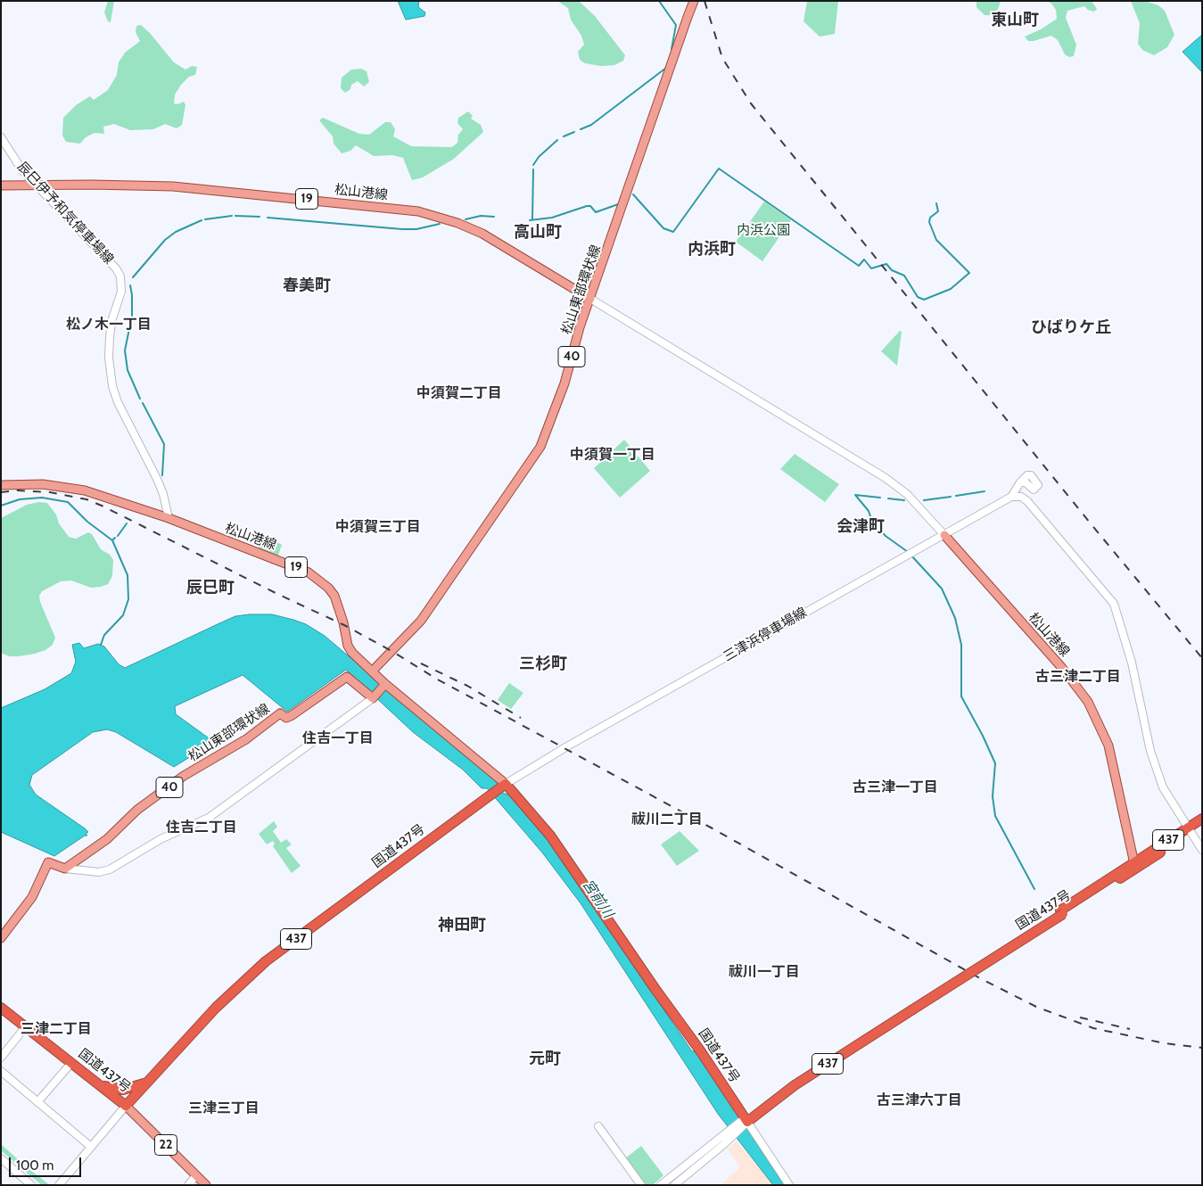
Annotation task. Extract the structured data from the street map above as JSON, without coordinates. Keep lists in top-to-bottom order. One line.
{"streets":{"highway":["437","国道437号"],"main road":["松山港線","19","松山東部環状線","40","22"],"street":["辰巳伊予和気停車場線","三津浜停車場線"]},"crossings":[["松山港線","辰巳伊予和気停車場線"],["松山港線","松山東部環状線"],["松山港線","三津浜停車場線"],["松山港線","国道437号"],["三津浜停車場線","国道437号"],["国道437号","22"]],"districts":["東山町","高山町","内浜町","春美町","松ノ木一丁目","ひばりケ丘","中須賀二丁目","中須賀一丁目","中須賀三丁目","会津町","辰巳町","三杉町","古三津二丁目","住吉一丁目","古三津一丁目","祓川二丁目","住吉二丁目","神田町","祓川一丁目","三津二丁目","元町","古三津六丁目","三津三丁目"],"water":["宮前川"],"parks":["内浜公園"],"scale_bar":"100 m"}
